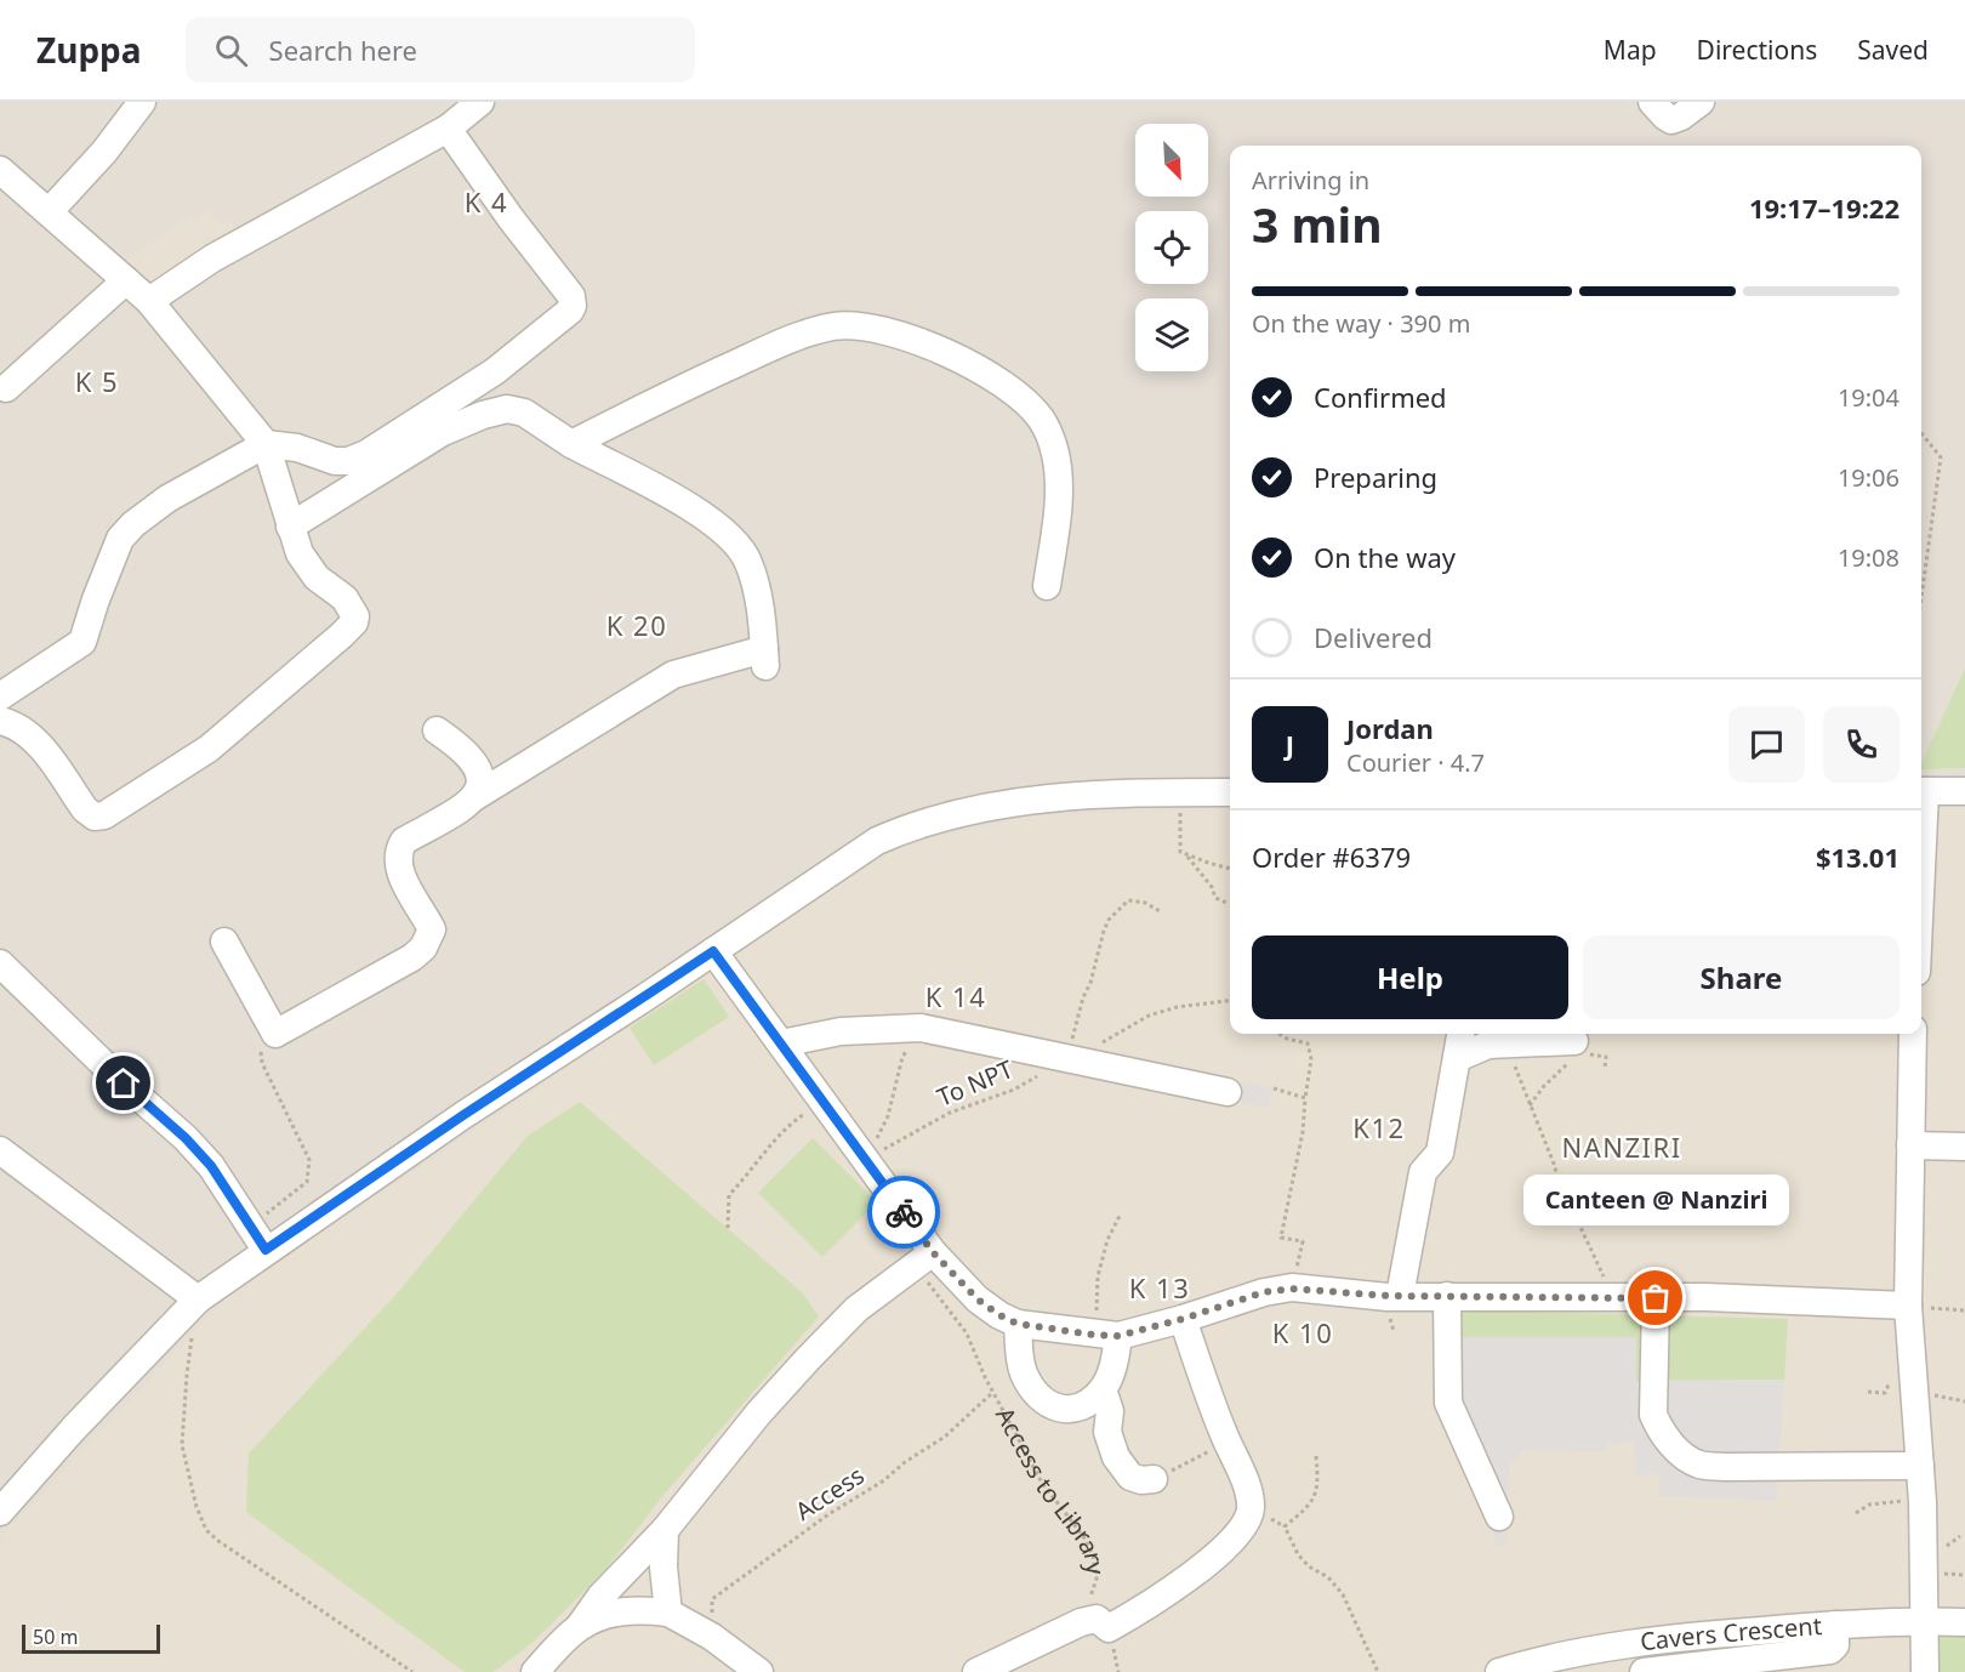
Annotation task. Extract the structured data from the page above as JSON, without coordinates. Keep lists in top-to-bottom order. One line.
{"streets":{"street":["Cavers Crescent"],"path":["To NPT","Access to Library","Access"]},"crossings":[["Access to Library","Access"]],"districts":["K 4","K 5","K 20","K 14","K12","NANZIRI","K 13","K 10"],"places":["Canteen @ Nanziri"],"scale_bar":"50 m","north":"bottom right","page":{"header":"Zuppa","search":"Search here","nav":["Map","Directions","Saved"],"heading":["3 min","Arriving in","19:17–19:22"],"panel":["Jordan","Courier · 4.7","Order #6379","$13.01"],"bar":"On the way · 390 m","list":[["Confirmed","19:04"],["Preparing","19:06"],["On the way","19:08"],"Delivered"],"round":"J","buttons":["Help","Share"],"bubble":"Canteen @ Nanziri","scale":"50 m"}}
